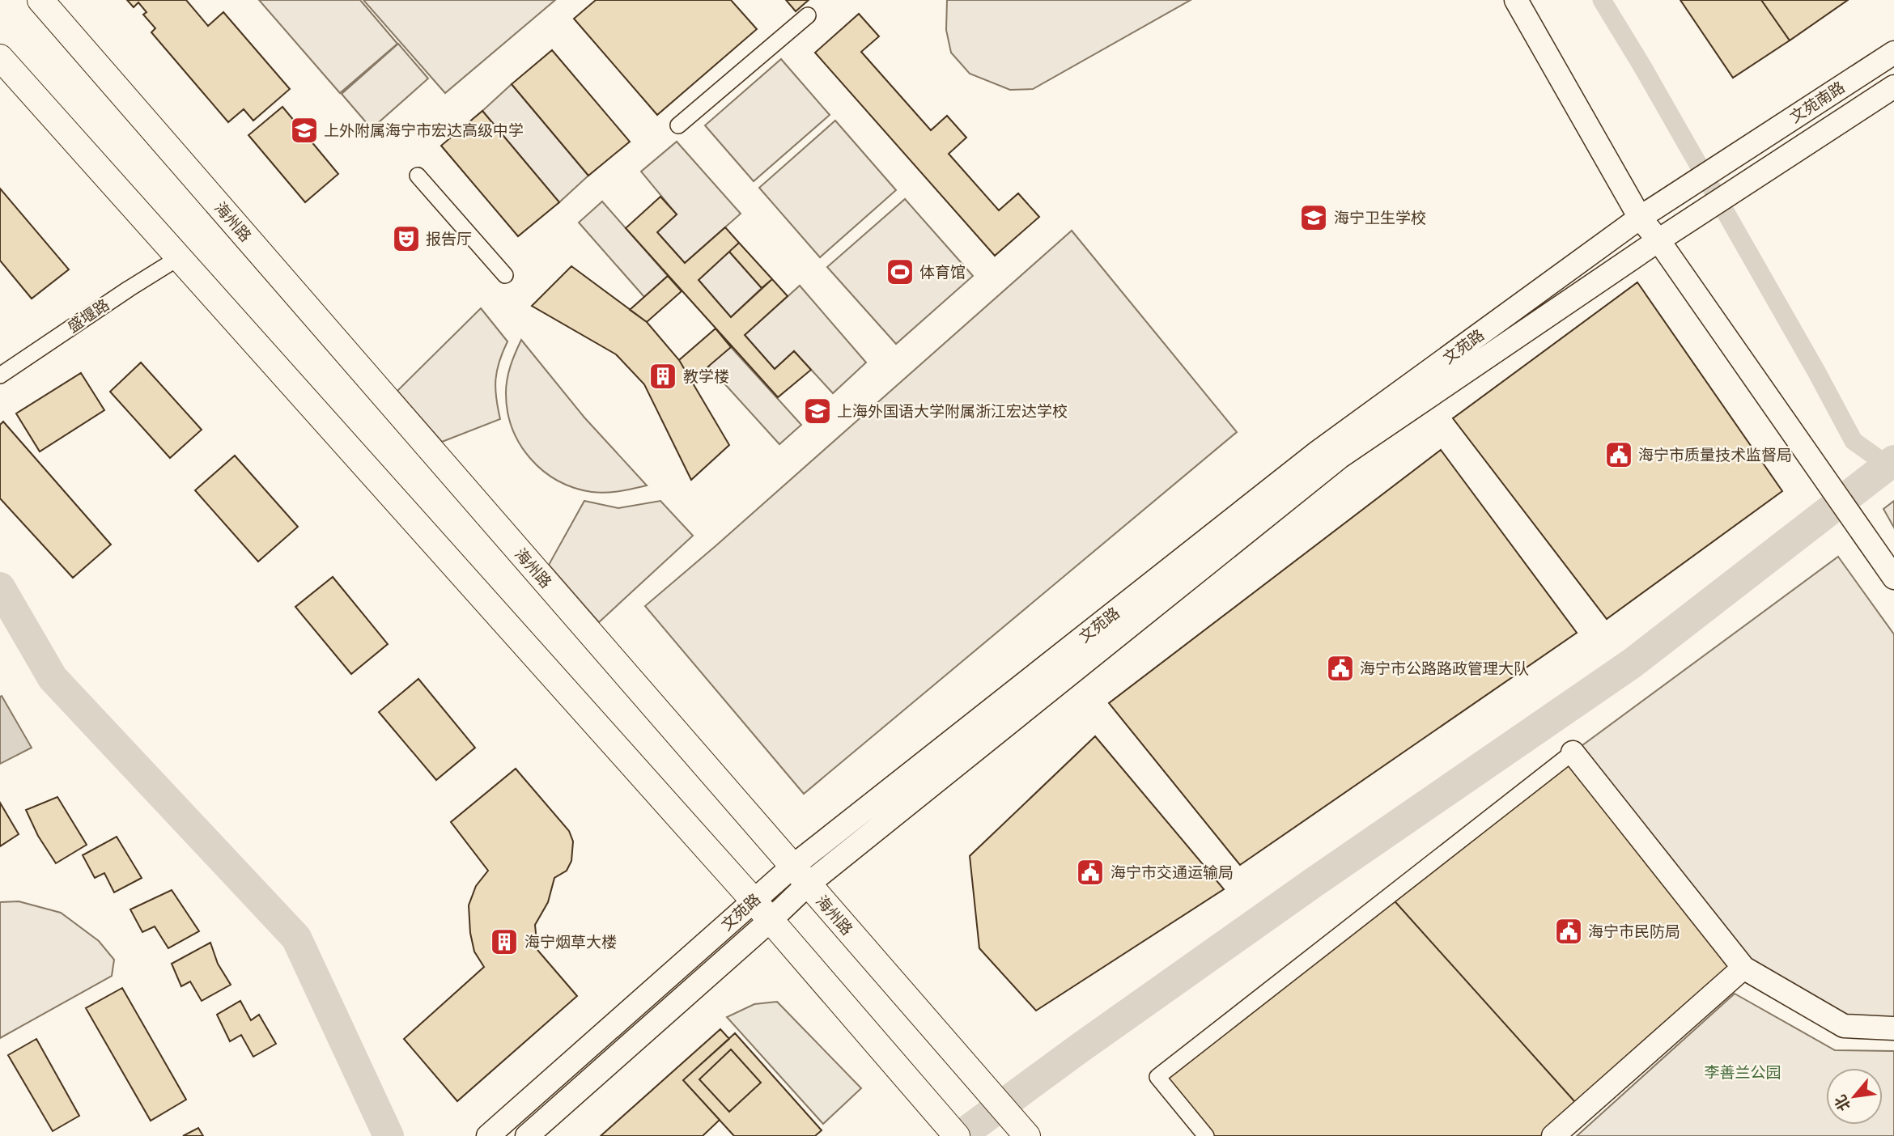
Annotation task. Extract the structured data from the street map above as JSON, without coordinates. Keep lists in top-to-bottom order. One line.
{"streets":{"main road":["文苑南路","海州路","文苑路"],"street":["盛堰路"]},"crossings":[["文苑南路","文苑路"],["海州路","文苑路"]],"parks":["李善兰公园"],"places":{"school or university":["上外附属海宁市宏达高级中学","海宁卫生学校","上海外国语大学附属浙江宏达学校"],"theatre":["报告厅"],"sports":["体育馆"],"building":["教学楼","海宁烟草大楼"],"public building":["海宁市质量技术监督局","海宁市公路路政管理大队","海宁市交通运输局","海宁市民防局"]},"north":"bottom left"}
